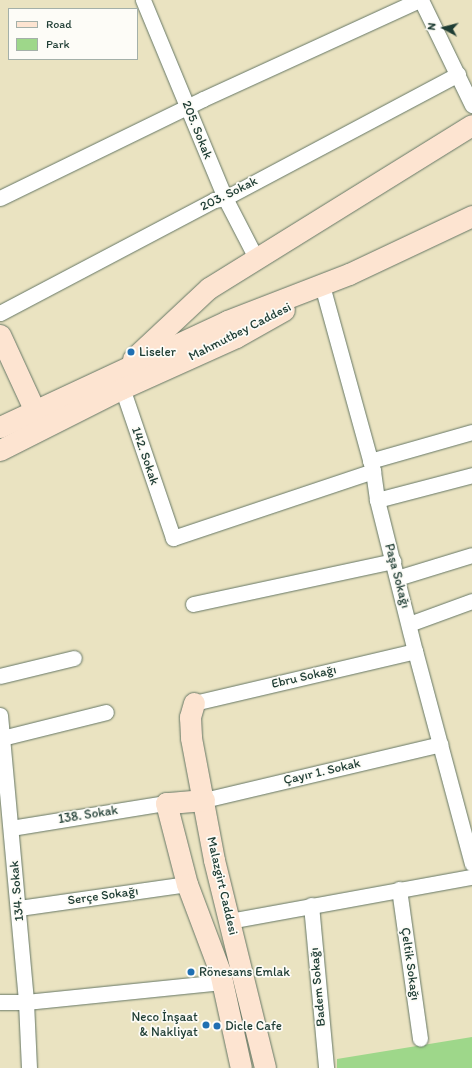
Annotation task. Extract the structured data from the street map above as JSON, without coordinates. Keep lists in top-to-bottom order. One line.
{"streets":{"main road":["Mahmutbey Caddesi","Malazgirt Caddesi"],"street":["205. Sokak","203. Sokak","142. Sokak","Paşa Sokağı","Ebru Sokağı","Çayır 1. Sokak","138. Sokak","134. Sokak","Serçe Sokağı","Çeltik Sokağı","Badem Sokağı"]},"crossings":[["205. Sokak","203. Sokak"],["Mahmutbey Caddesi","142. Sokak"],["Mahmutbey Caddesi","Paşa Sokağı"],["142. Sokak","Paşa Sokağı"],["Paşa Sokağı","Ebru Sokağı"],["Paşa Sokağı","Çayır 1. Sokak"],["Ebru Sokağı","Malazgirt Caddesi"],["Çayır 1. Sokak","Malazgirt Caddesi"],["138. Sokak","Malazgirt Caddesi"],["138. Sokak","134. Sokak"],["Malazgirt Caddesi","Serçe Sokağı"],["134. Sokak","Serçe Sokağı"]],"places":["Liseler","Rönesans Emlak","Neco İnşaat & Nakliyat","Dicle Cafe"],"legend":["Road","Park"],"north":"left"}
